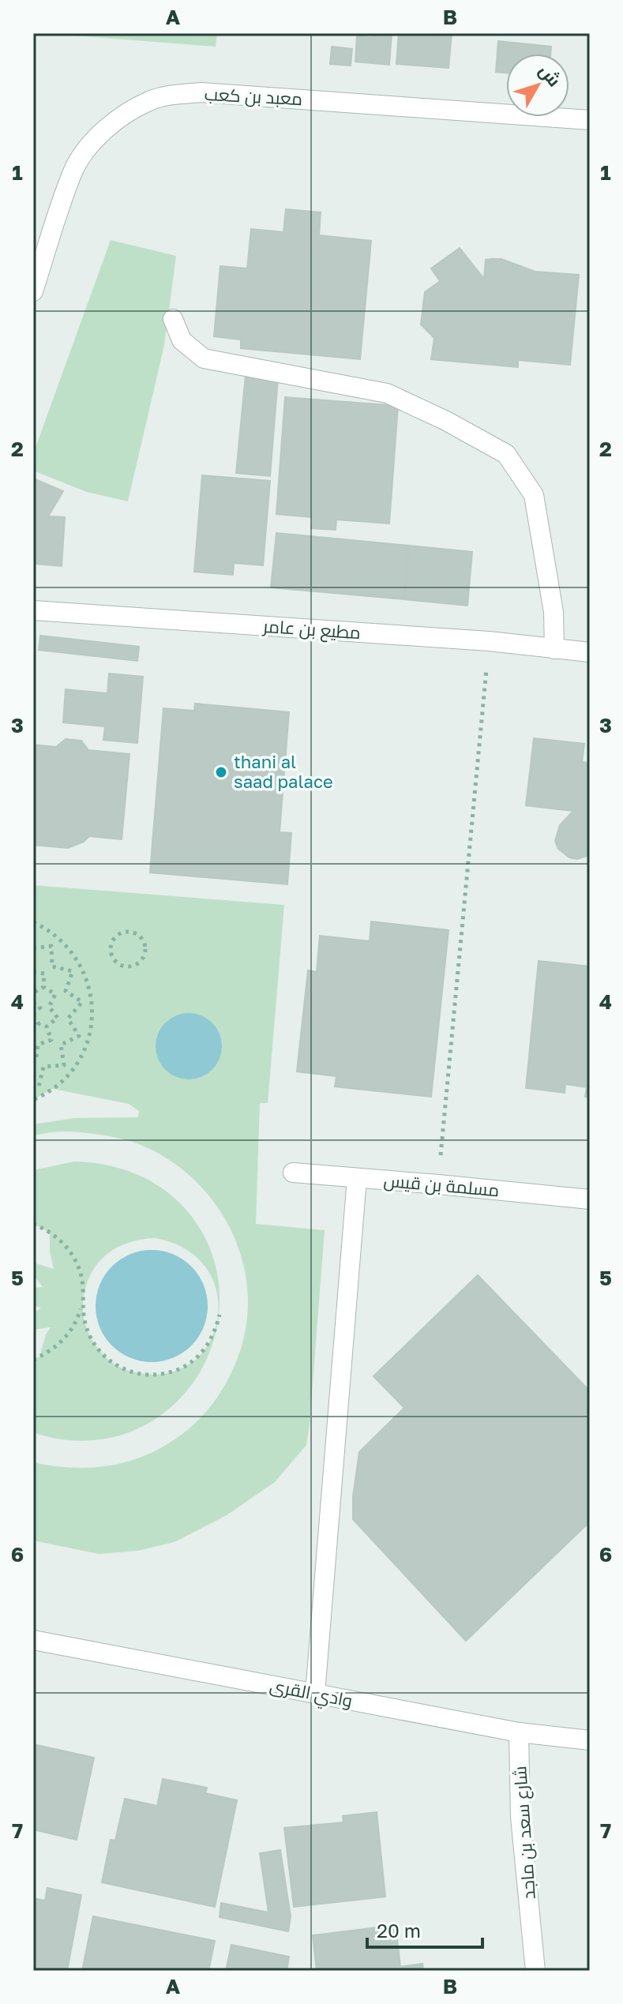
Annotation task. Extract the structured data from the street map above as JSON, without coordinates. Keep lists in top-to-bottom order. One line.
{"streets":{"street":["معبد بن كعب","مطيع بن عامر","مسلمة بن قيس","وادي القرى","شارع سعد بن ماجد"]},"crossings":[["وادي القرى","شارع سعد بن ماجد"]],"places":["thani al saad palace"],"scale_bar":"20 m","north":"top right","grid":{"columns":["A","B"],"rows":["1","2","3","4","5","6","7"]}}
